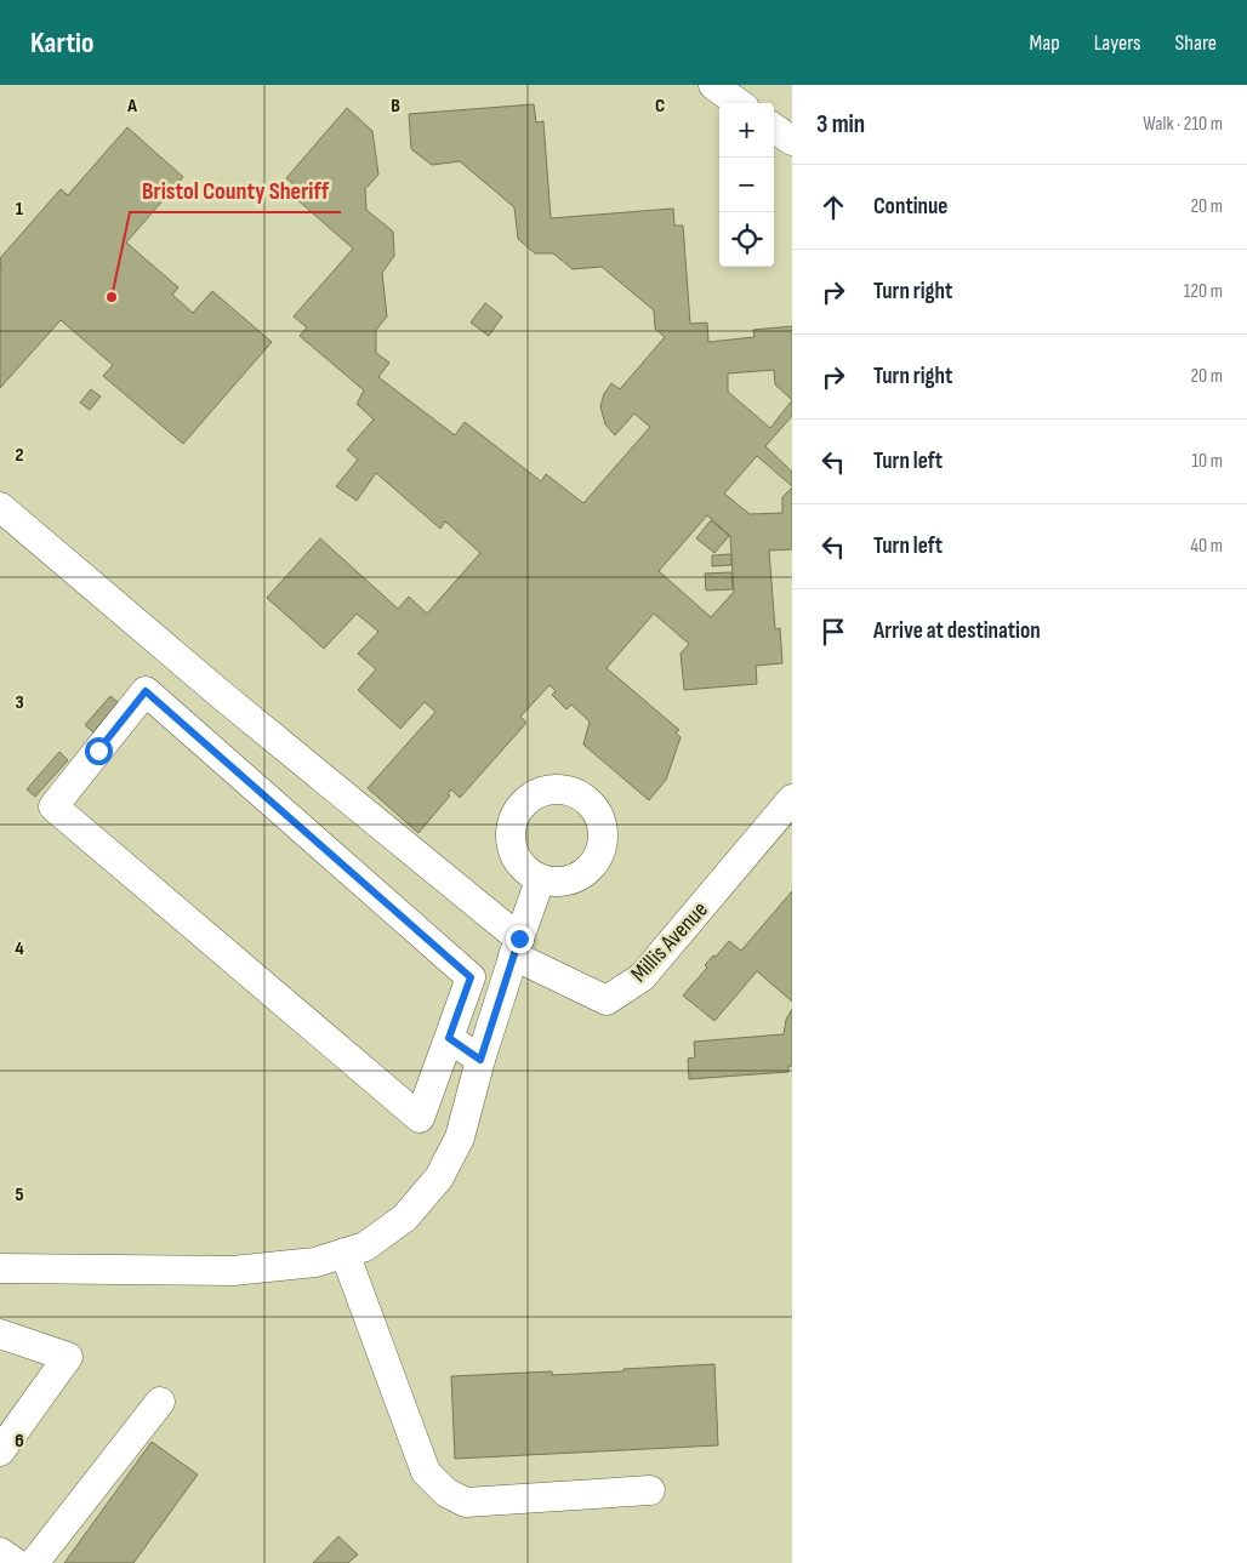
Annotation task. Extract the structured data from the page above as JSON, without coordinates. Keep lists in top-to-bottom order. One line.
{"streets":{"street":["Millis Avenue"]},"places":["Bristol County Sheriff"],"page":{"header":"Kartio","nav":["Map","Layers","Share"],"heading":["3 min","Walk · 210 m"],"map_buttons":["+","−"],"list":[["Continue","20 m"],["Turn right","120 m"],["Turn right","20 m"],["Turn left","10 m"],["Turn left","40 m"],"Arrive at destination"]},"grid":{"columns":["A","B","C"],"rows":["1","2","3","4","5","6"]}}
